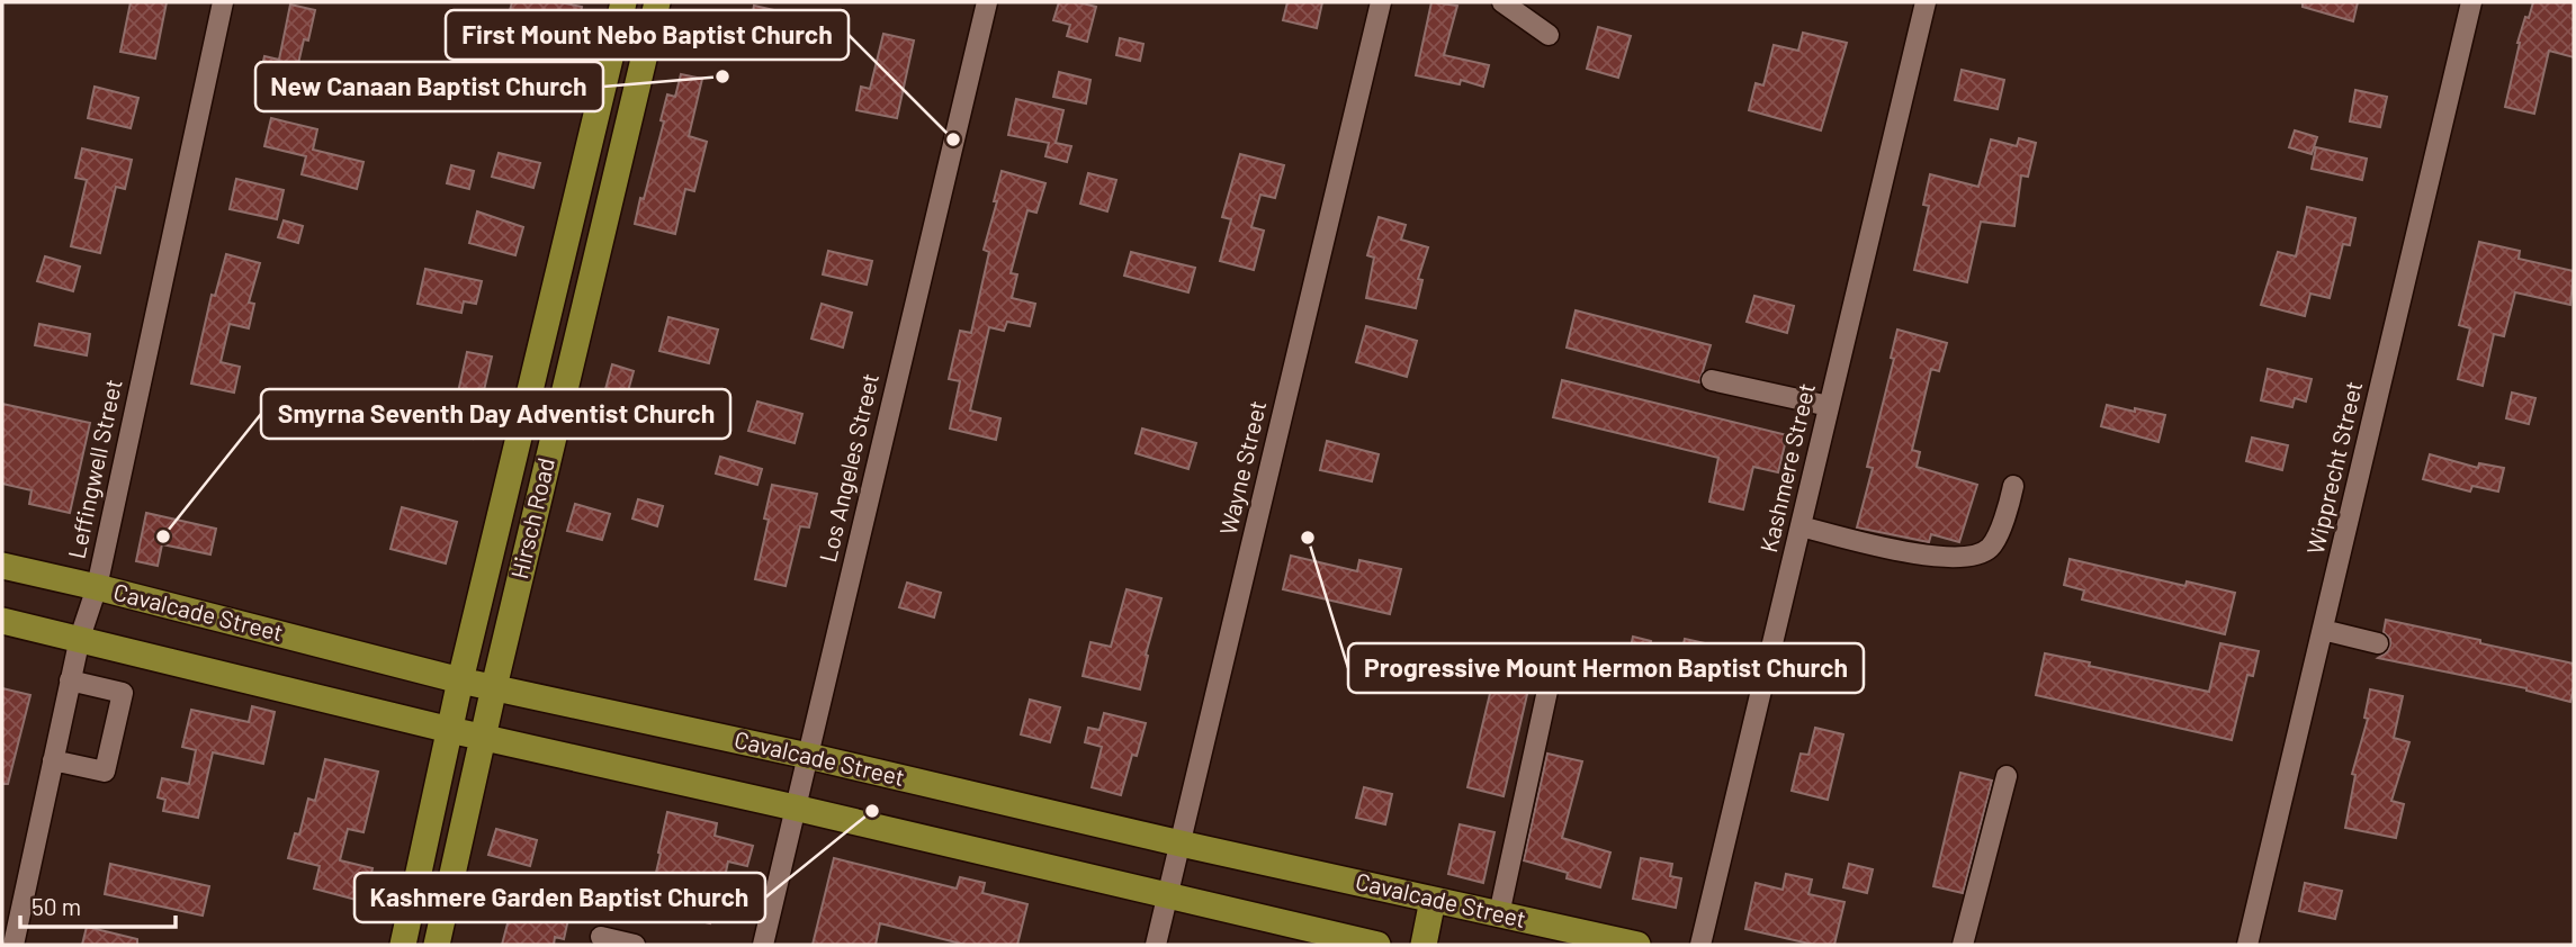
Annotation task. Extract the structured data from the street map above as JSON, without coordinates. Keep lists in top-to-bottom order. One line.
{"streets":{"main road":["Hirsch Road","Cavalcade Street"],"street":["Los Angeles Street","Wayne Street","Kashmere Street","Wipprecht Street","Leffingwell Street"]},"crossings":[["Los Angeles Street","Cavalcade Street"],["Wayne Street","Cavalcade Street"],["Leffingwell Street","Cavalcade Street"],["Hirsch Road","Cavalcade Street"]],"places":["New Canaan Baptist Church","First Mount Nebo Baptist Church","Smyrna Seventh Day Adventist Church","Progressive Mount Hermon Baptist Church","Kashmere Garden Baptist Church"],"scale_bar":"50 m"}
